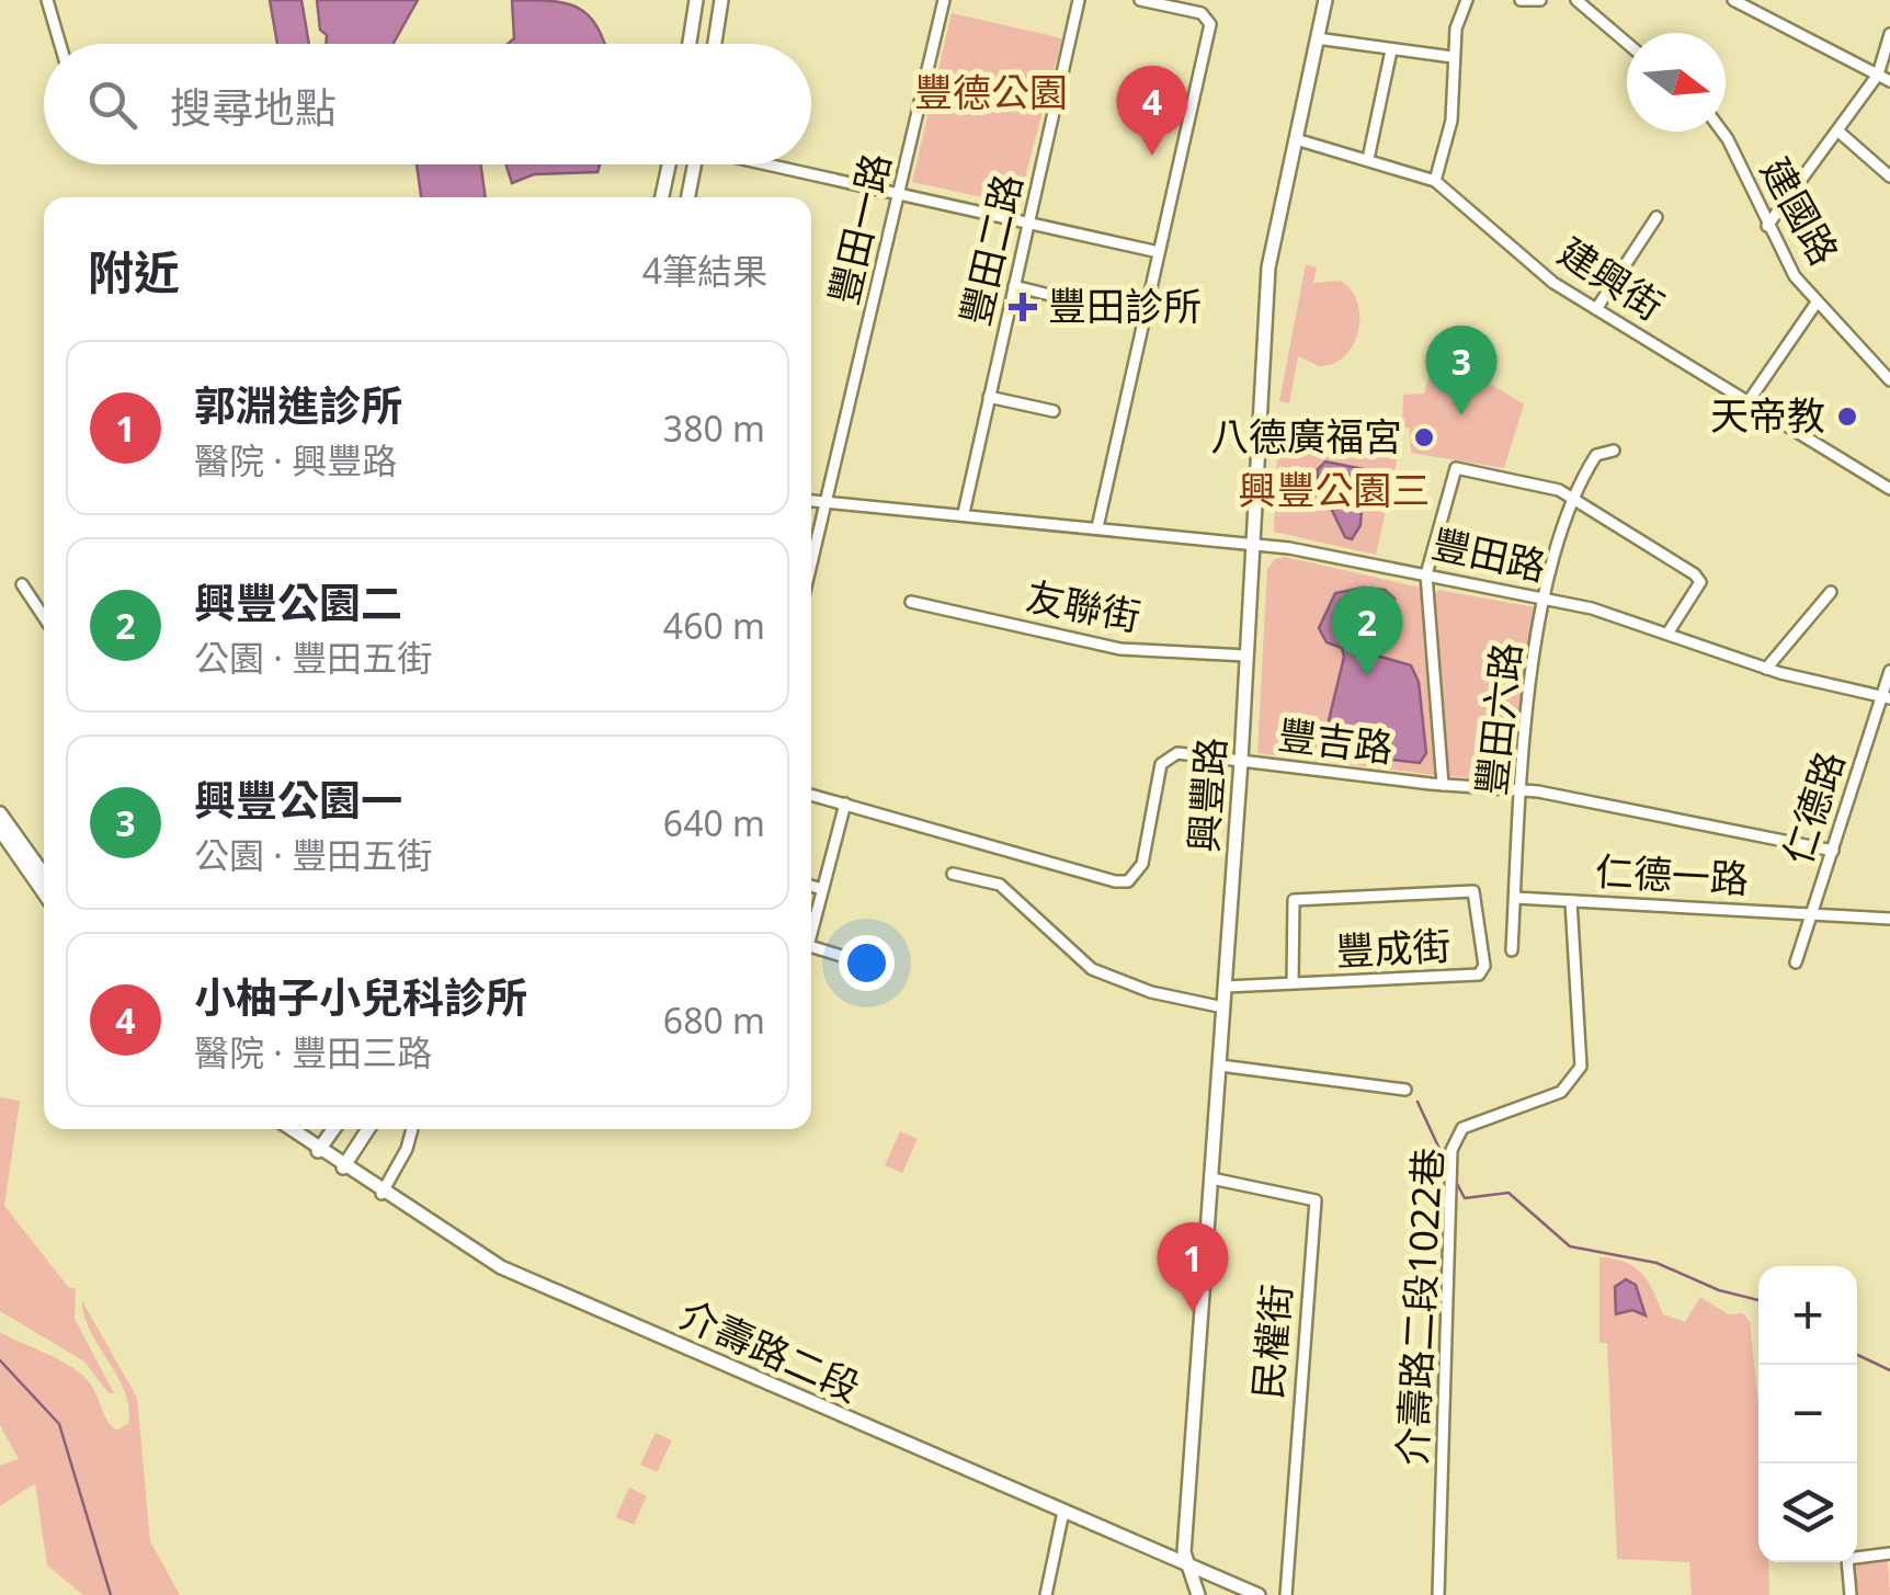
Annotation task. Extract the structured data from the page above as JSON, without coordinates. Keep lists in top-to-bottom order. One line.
{"streets":{"main road":["興豐路","介壽路二段"],"street":["建國路","豐田一路","豐田二路","建興街","豐田路","友聯街","豐田六路","豐吉路","仁德路","仁德一路","豐成街","介壽路二段1022巷","民權街"]},"crossings":[["豐田一路","豐田路"],["豐田二路","豐田路"],["建興街","興豐路"],["豐田路","豐田六路"],["豐田路","興豐路"],["豐田路","仁德路"],["友聯街","興豐路"],["豐田六路","豐吉路"],["豐田六路","仁德一路"],["豐吉路","興豐路"],["豐吉路","仁德路"],["興豐路","豐成街"],["興豐路","民權街"],["興豐路","介壽路二段"],["仁德路","仁德一路"],["仁德一路","介壽路二段1022巷"]],"parks":["豐德公園","興豐公園三"],"places":{"health":["豐田診所"],"other":["天帝教","八德廣福宮"]},"north":"right","page":{"search":"搜尋地點","pins":["4","3","2","1"],"heading":["附近","4筆結果"],"list":[{"mark":"1","name":"郭淵進診所","note":"醫院 · 興豐路","value":"380 m"},{"mark":"2","name":"興豐公園二","note":"公園 · 豐田五街","value":"460 m"},{"mark":"3","name":"興豐公園一","note":"公園 · 豐田五街","value":"640 m"},{"mark":"4","name":"小柚子小兒科診所","note":"醫院 · 豐田三路","value":"680 m"}],"map_buttons":["+","−"]}}
